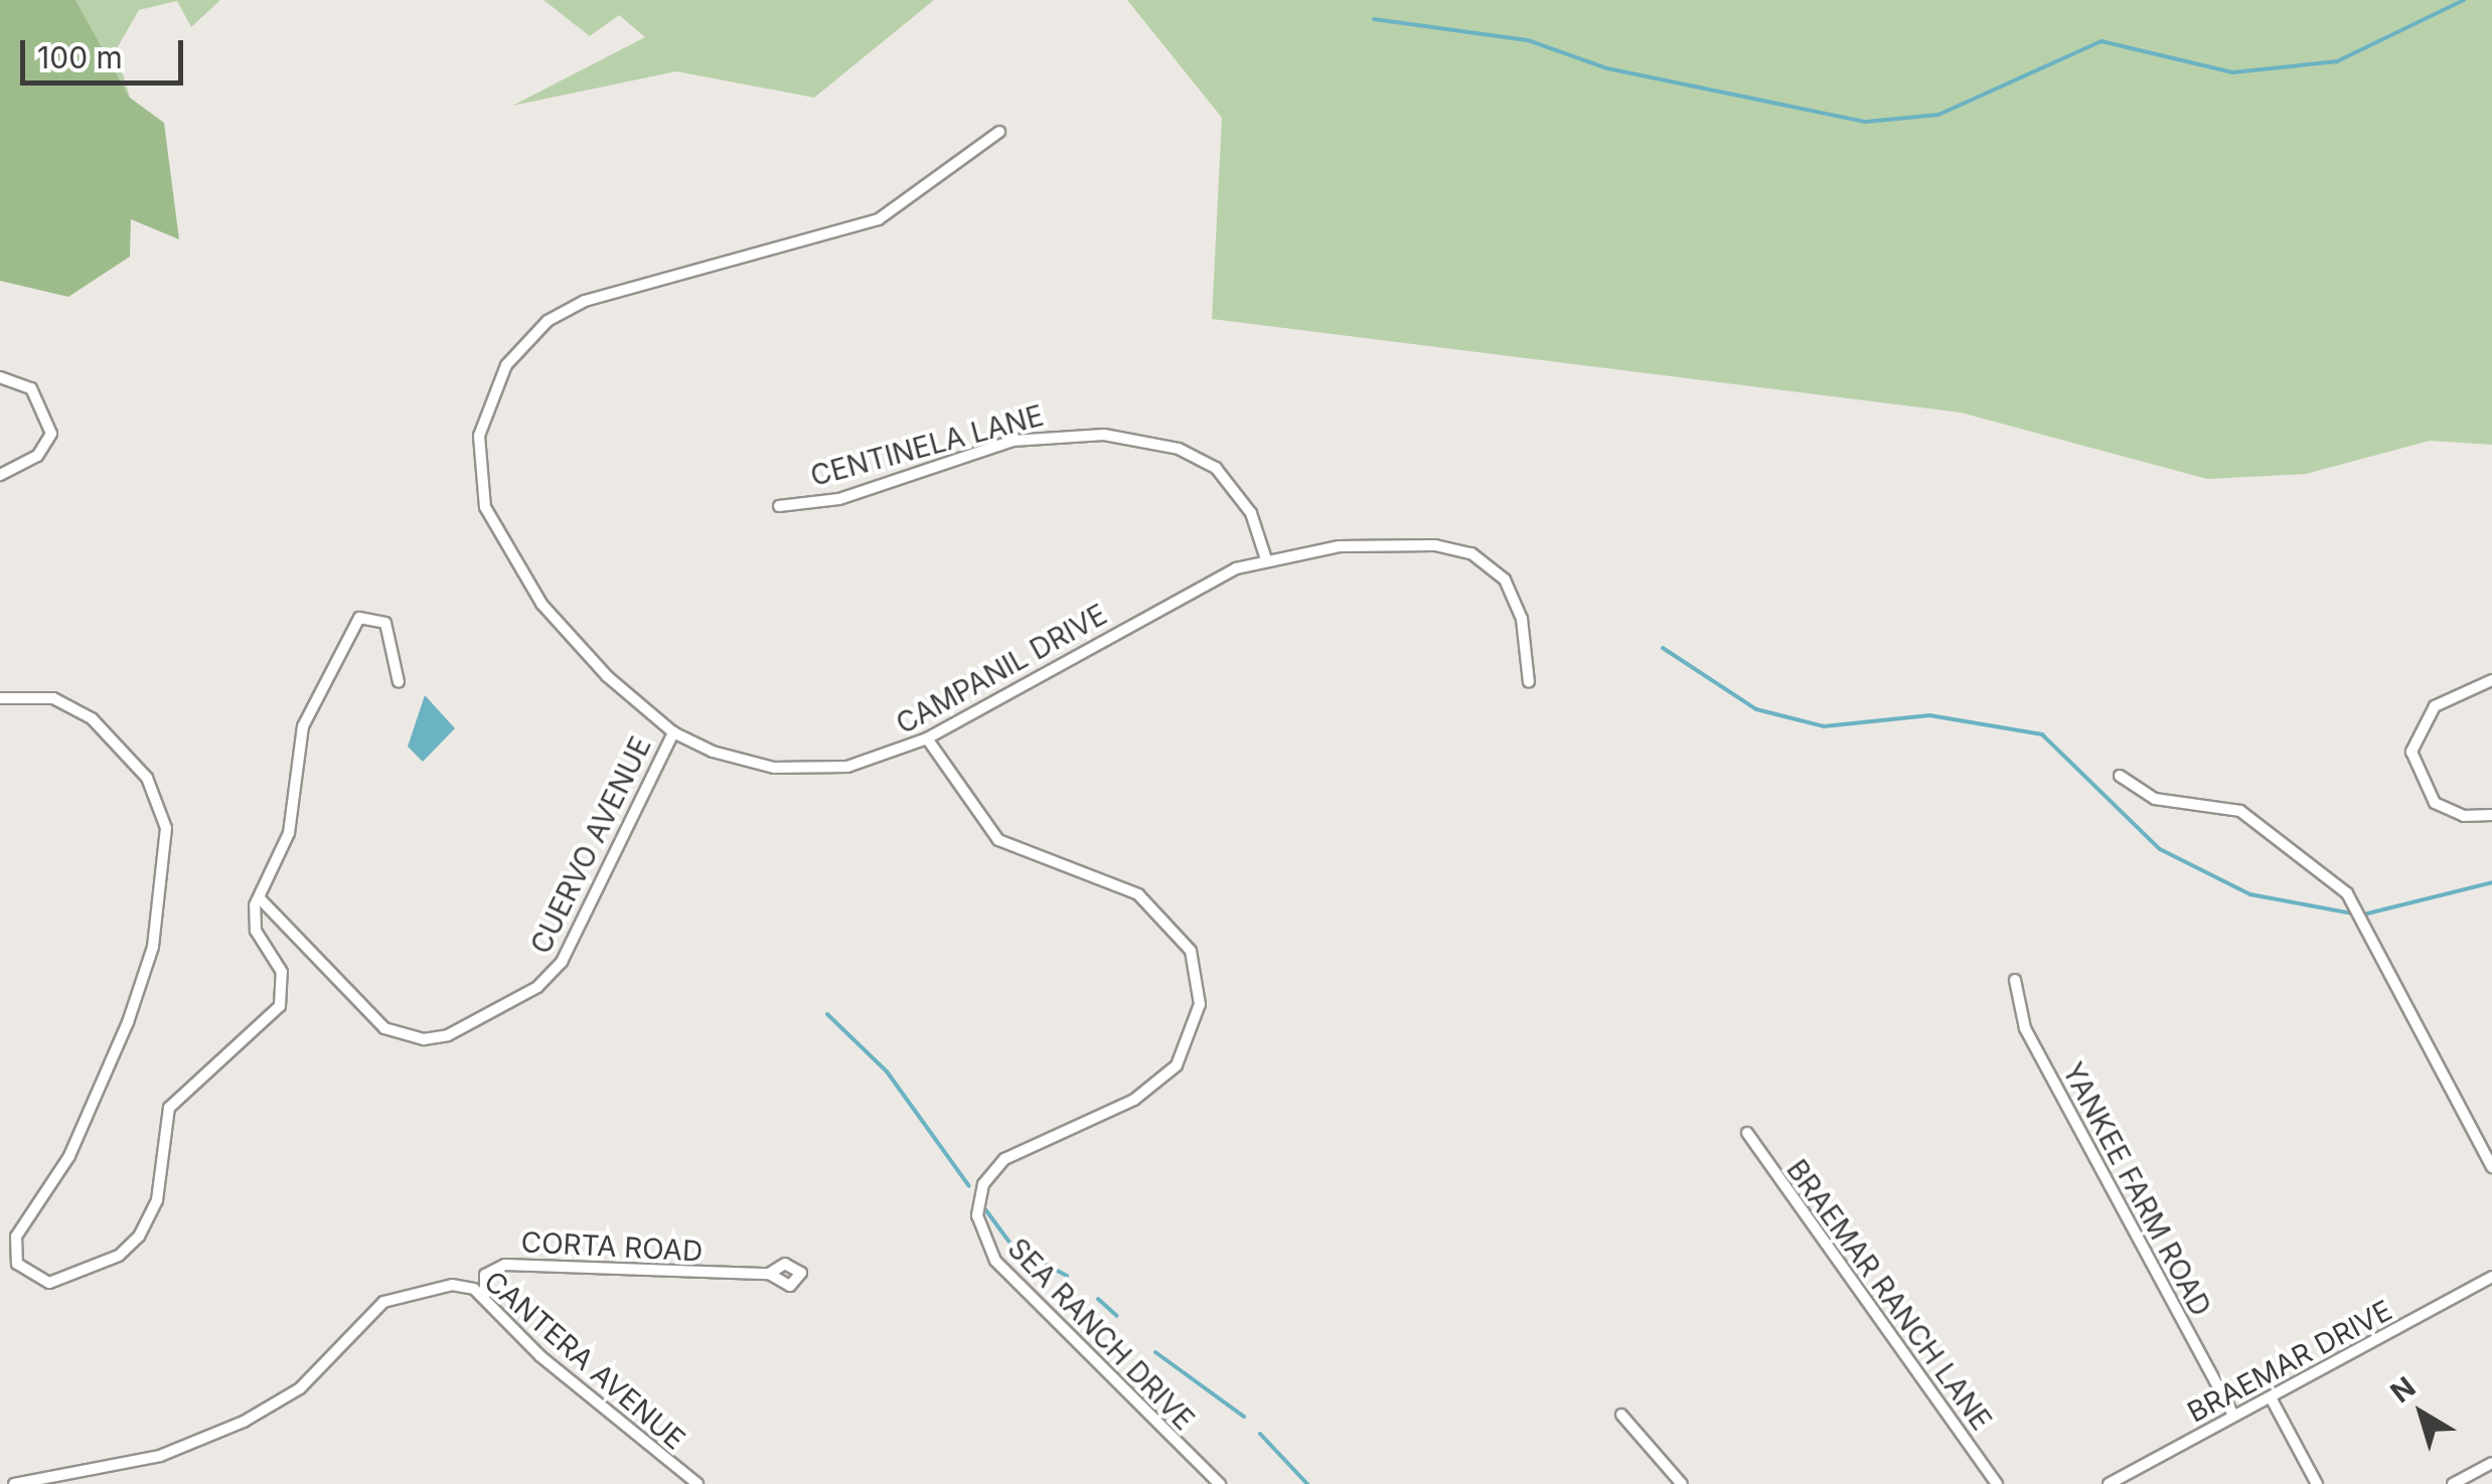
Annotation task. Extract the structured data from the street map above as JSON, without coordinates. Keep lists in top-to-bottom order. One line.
{"streets":{"street":["CENTINELA LANE","CAMPANIL DRIVE","CUERVO AVENUE","YANKEE FARM ROAD","CORTA ROAD","BRAEMAR RANCH LANE","SEA RANCH DRIVE","CANTERA AVENUE","BRAEMAR DRIVE"]},"crossings":[["CENTINELA LANE","CAMPANIL DRIVE"],["CAMPANIL DRIVE","CUERVO AVENUE"],["CAMPANIL DRIVE","SEA RANCH DRIVE"],["YANKEE FARM ROAD","BRAEMAR DRIVE"],["CORTA ROAD","CANTERA AVENUE"]],"scale_bar":"100 m","north":"top left"}
